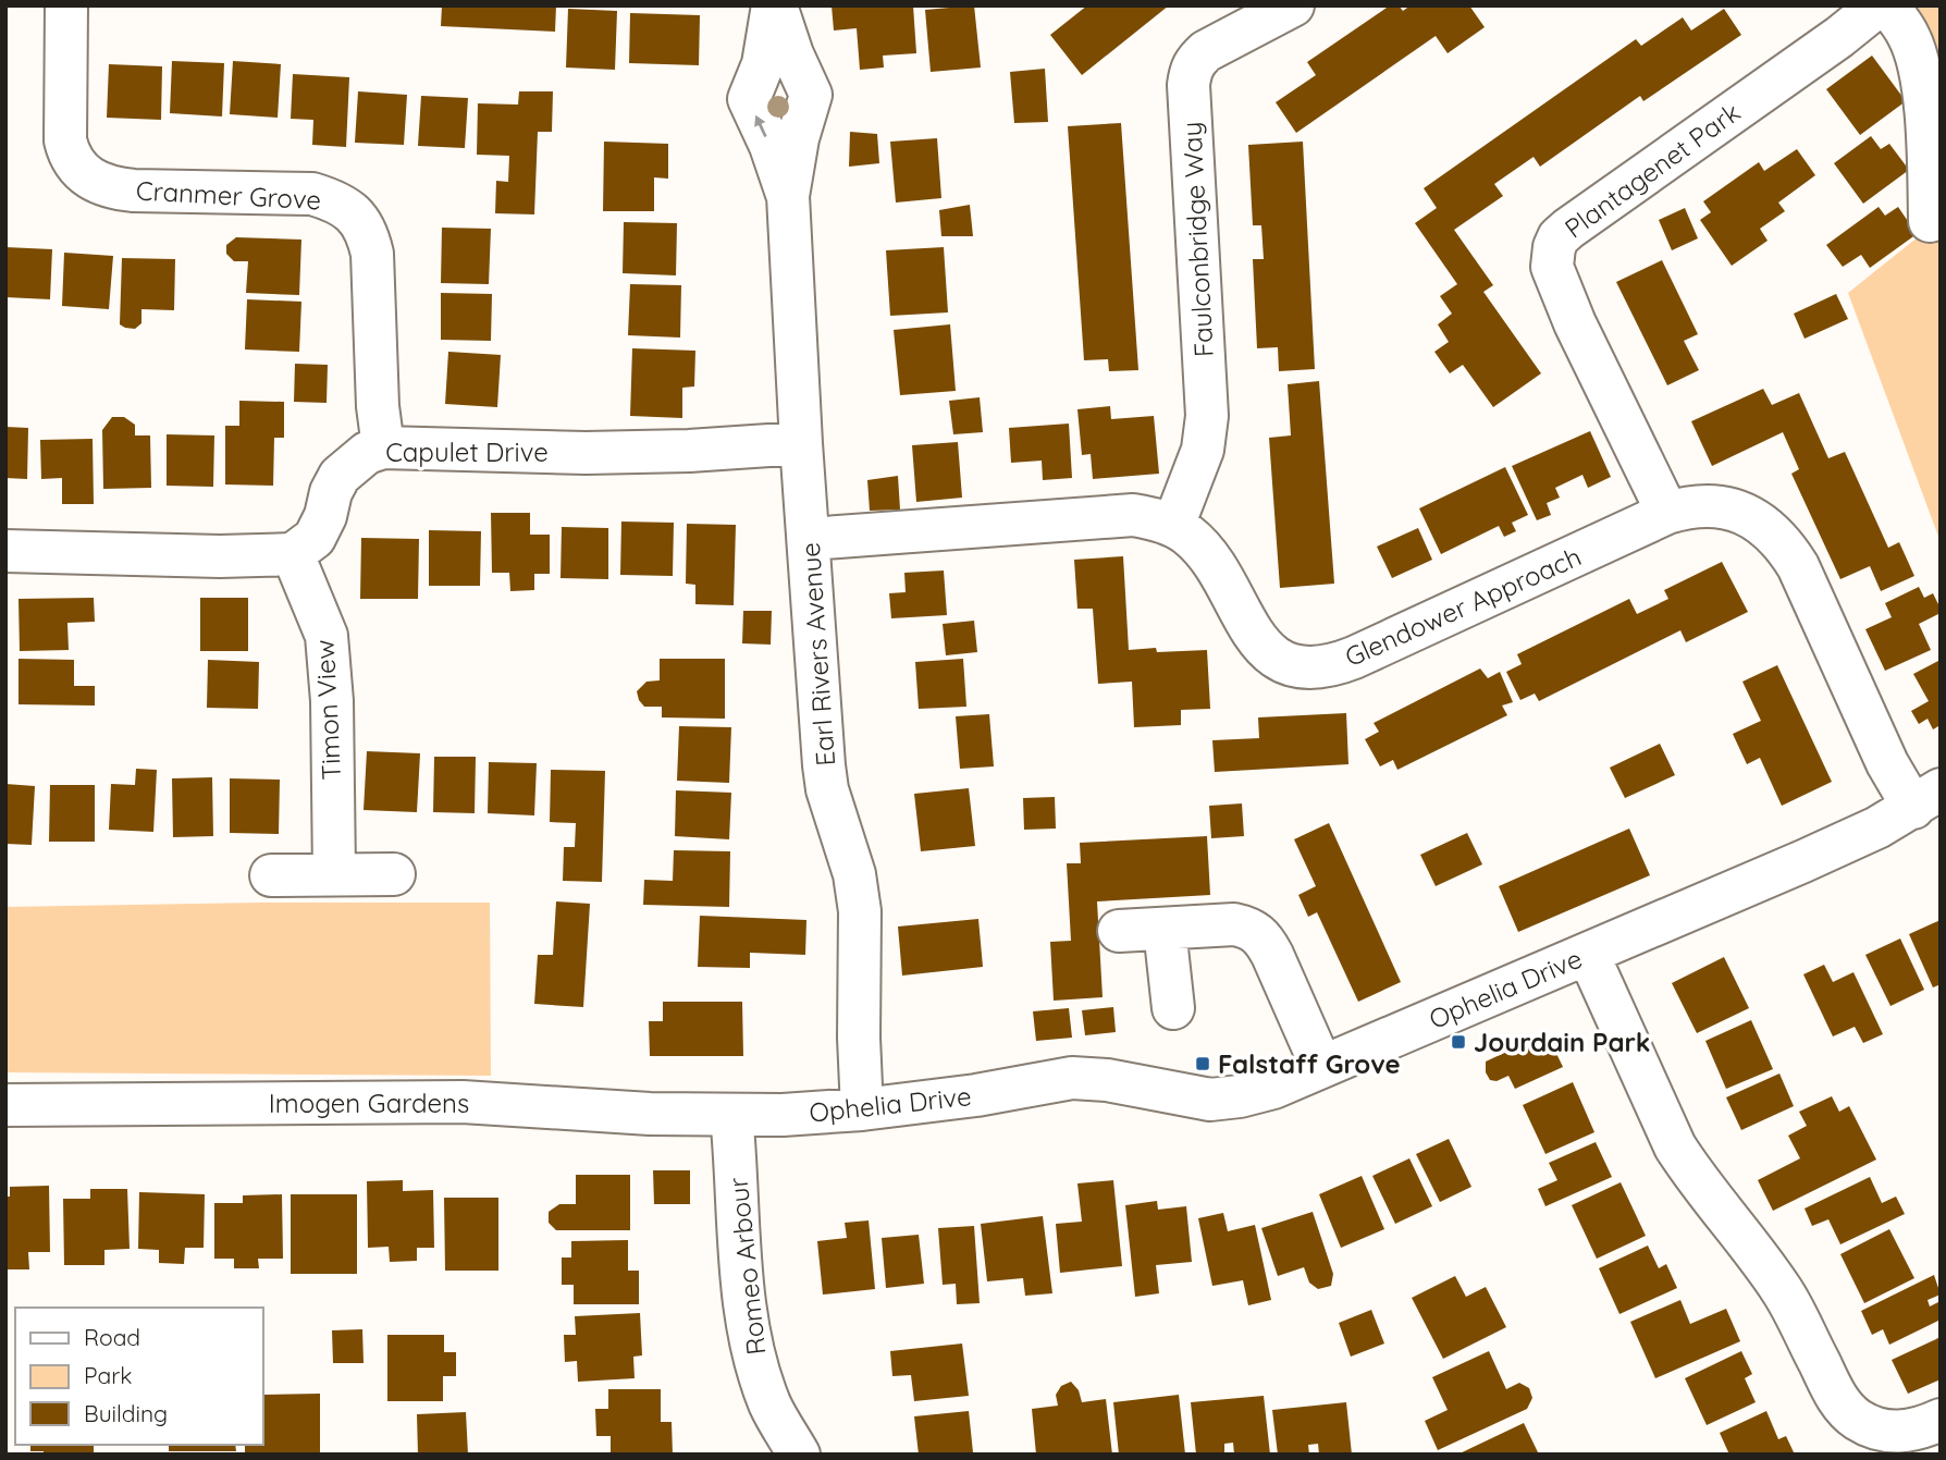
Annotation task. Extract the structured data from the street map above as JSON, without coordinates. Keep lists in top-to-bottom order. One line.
{"streets":{"street":["Plantagenet Park","Cranmer Grove","Faulconbridge Way","Capulet Drive","Glendower Approach","Earl Rivers Avenue","Timon View","Ophelia Drive","Imogen Gardens","Romeo Arbour"]},"crossings":[["Plantagenet Park","Glendower Approach"],["Cranmer Grove","Capulet Drive"],["Faulconbridge Way","Glendower Approach"],["Capulet Drive","Earl Rivers Avenue"],["Capulet Drive","Timon View"],["Glendower Approach","Earl Rivers Avenue"],["Glendower Approach","Ophelia Drive"],["Earl Rivers Avenue","Ophelia Drive"],["Ophelia Drive","Imogen Gardens"],["Ophelia Drive","Romeo Arbour"],["Imogen Gardens","Romeo Arbour"]],"places":{"transit":["Jourdain Park","Falstaff Grove"]},"legend":["Road","Park","Building"]}
